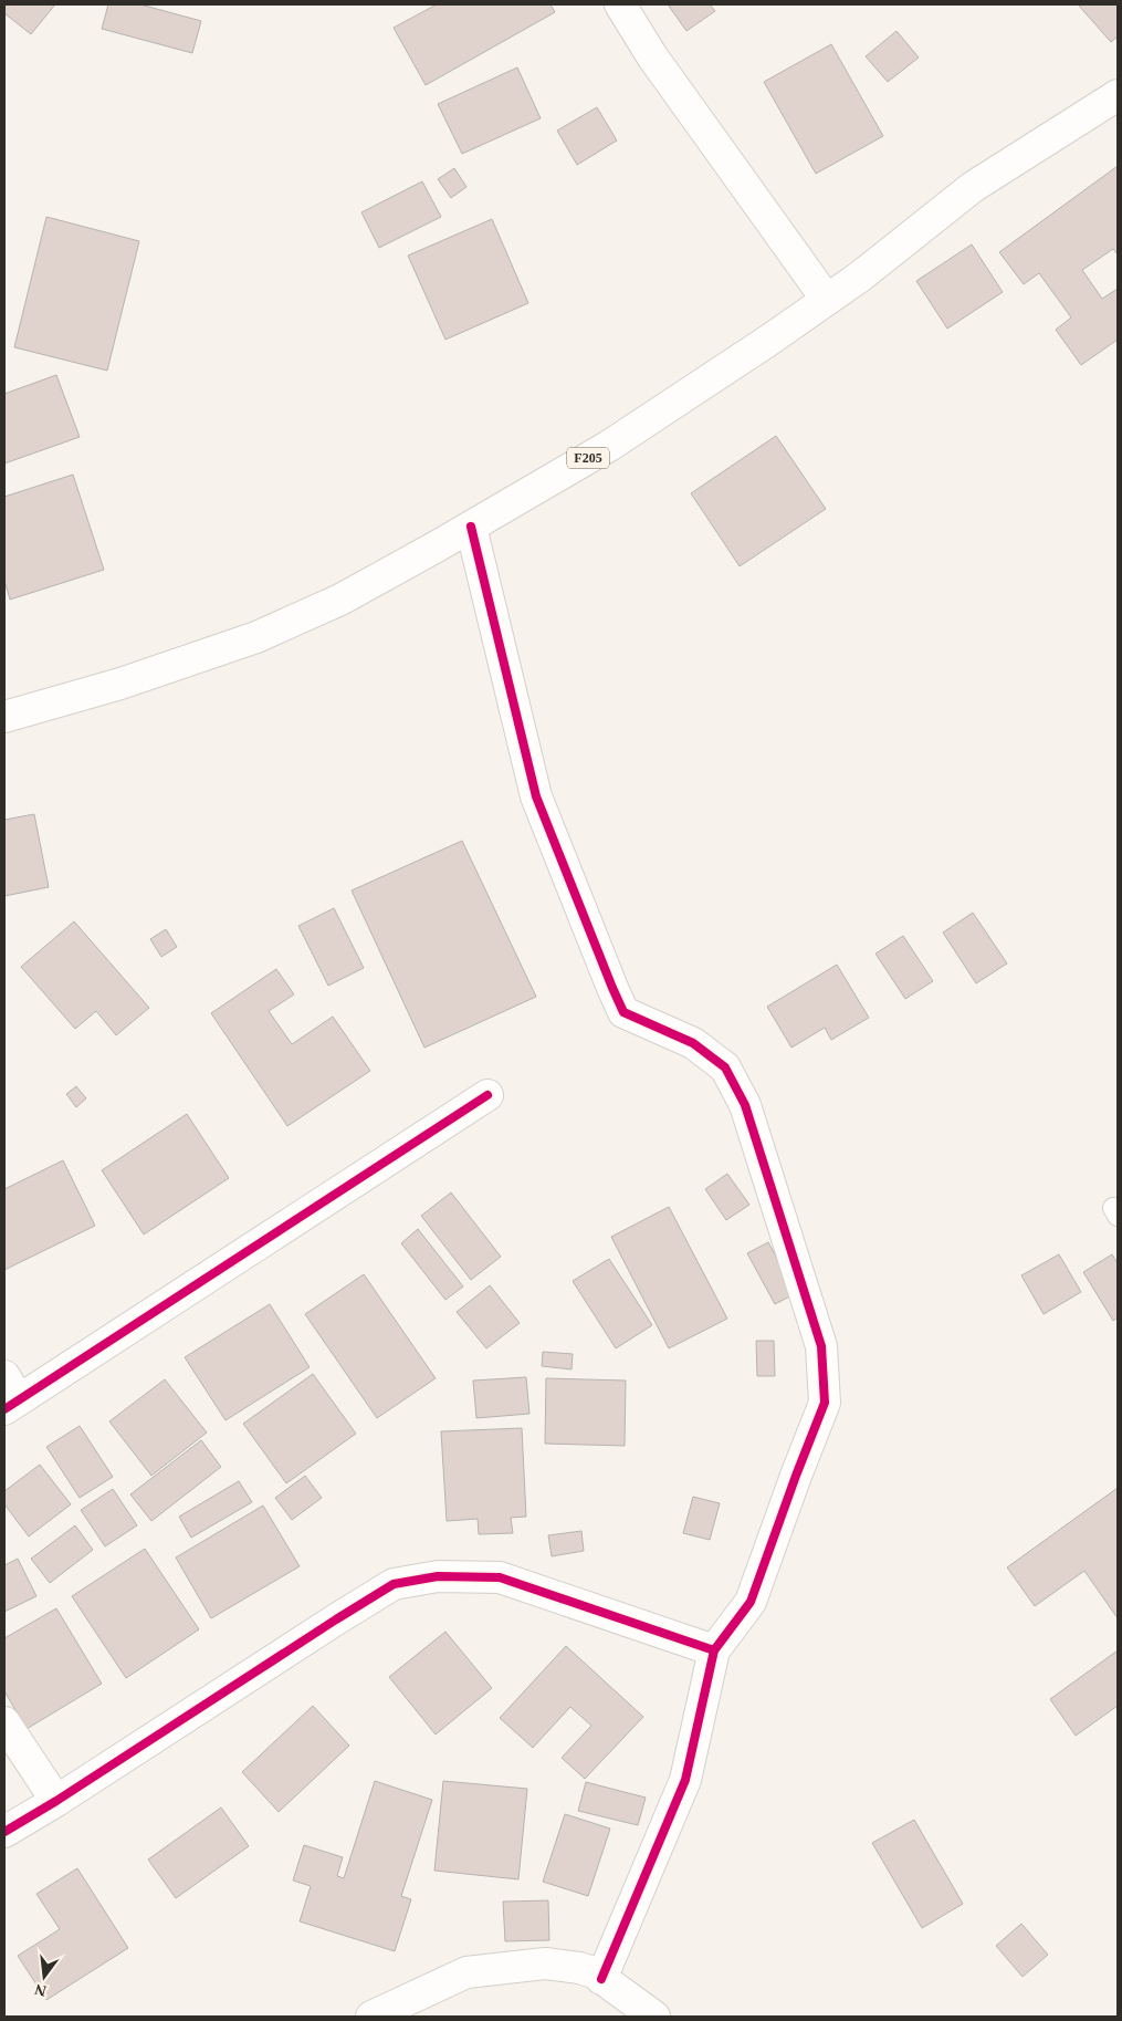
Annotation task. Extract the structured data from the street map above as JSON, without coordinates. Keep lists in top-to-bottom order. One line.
{"streets":{"street":["F205"]},"north":"bottom"}
